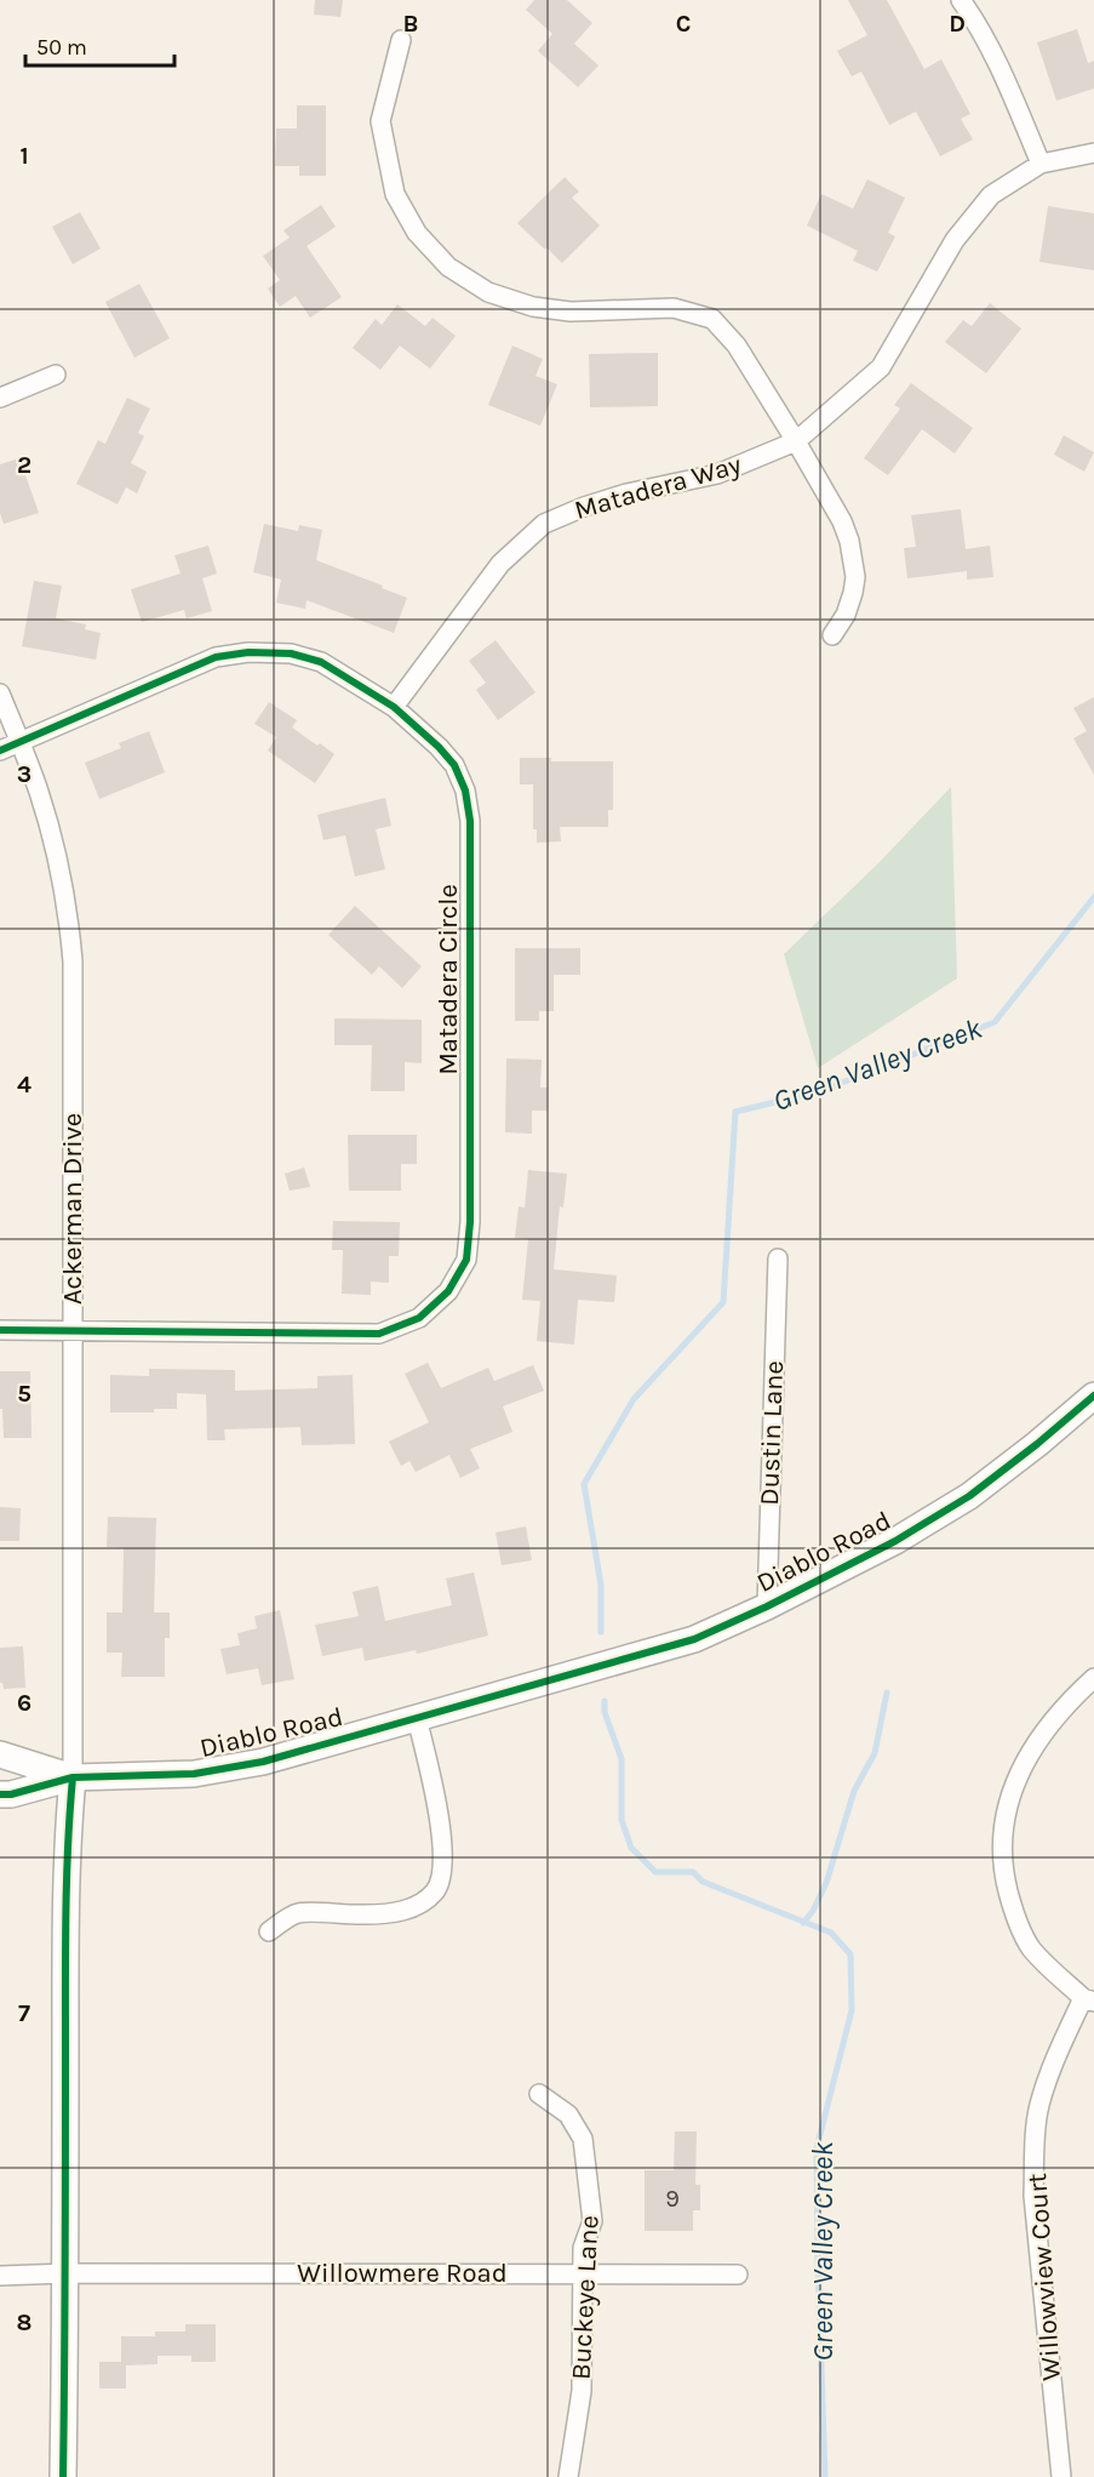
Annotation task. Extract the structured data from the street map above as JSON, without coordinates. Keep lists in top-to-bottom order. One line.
{"streets":{"street":["Matadera Way","Matadera Circle","Ackerman Drive","Dustin Lane","Diablo Road","Willowmere Road","Willowview Court","Buckeye Lane"]},"crossings":[["Matadera Way","Matadera Circle"],["Matadera Circle","Ackerman Drive"],["Ackerman Drive","Diablo Road"],["Dustin Lane","Diablo Road"],["Willowmere Road","Buckeye Lane"]],"water":["Green Valley Creek"],"house_numbers":["9"],"scale_bar":"50 m","grid":{"columns":["B","C","D"],"rows":["1","2","3","4","5","6","7","8"]}}
